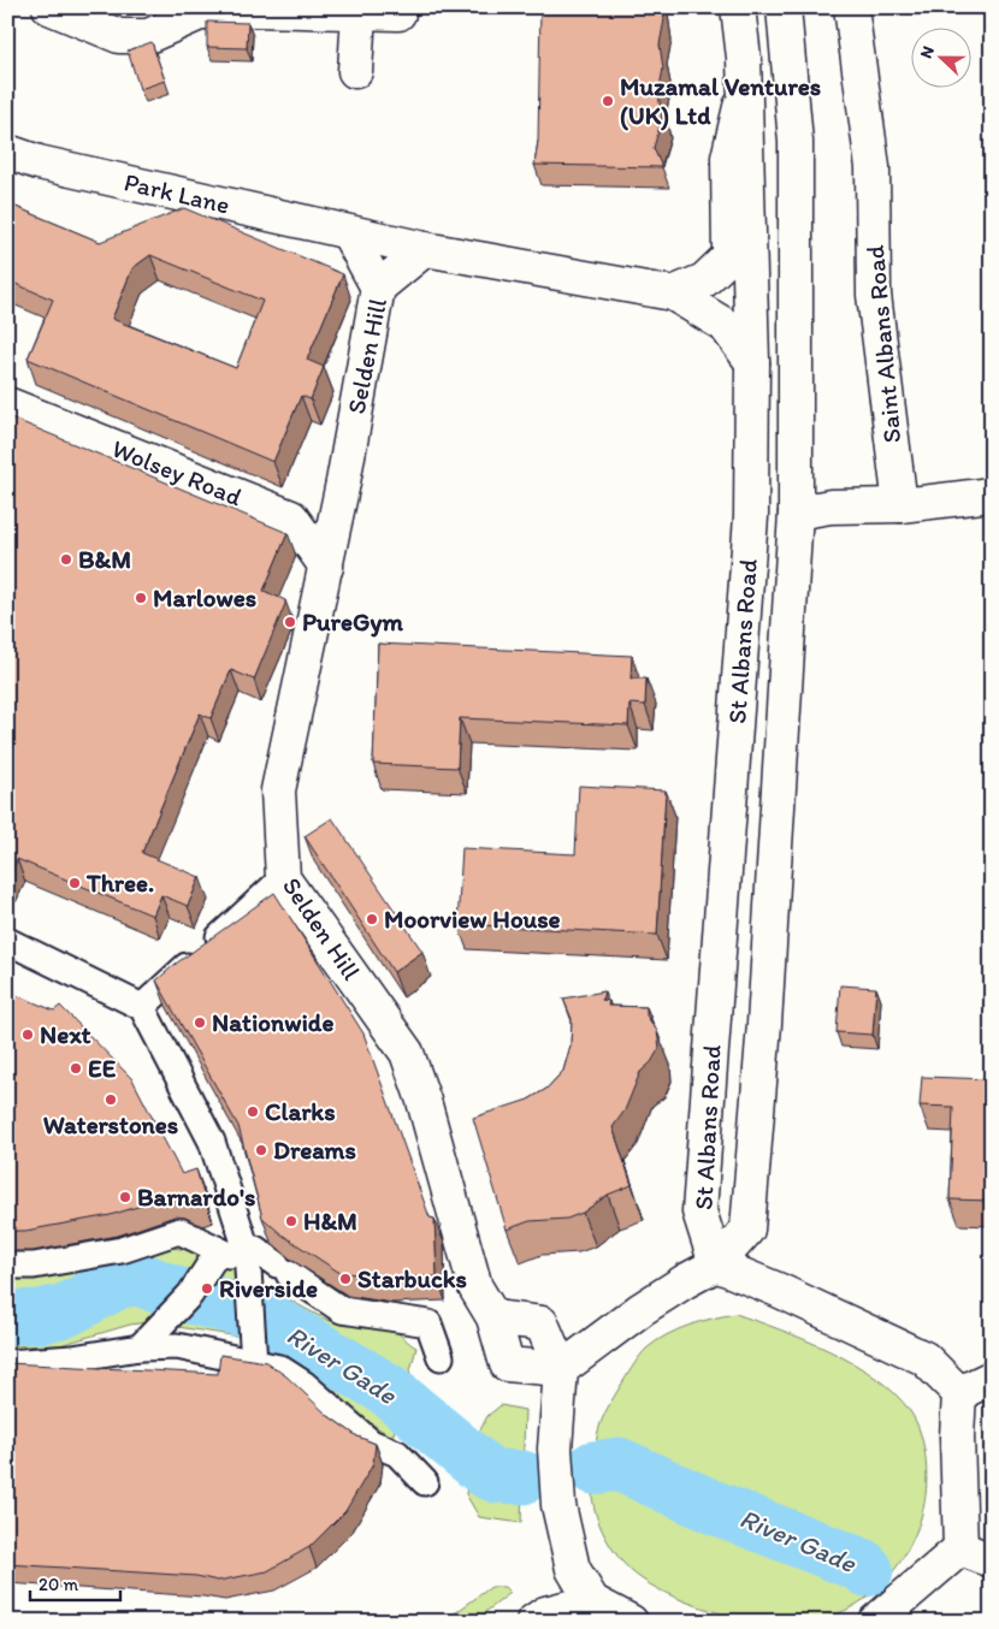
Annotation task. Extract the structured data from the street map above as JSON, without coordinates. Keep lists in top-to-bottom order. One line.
{"streets":{"main road":["Park Lane","Saint Albans Road","Selden Hill","Wolsey Road","St Albans Road"]},"crossings":[["Park Lane","Selden Hill"]],"water":["River Gade"],"places":["Muzamal Ventures (UK) Ltd","B&M","Marlowes","PureGym","Three.","Moorview House","Nationwide","Next","EE","Waterstones","Clarks","Dreams","Barnardo's","H&M","Starbucks","Riverside"],"scale_bar":"20 m","north":"left"}
